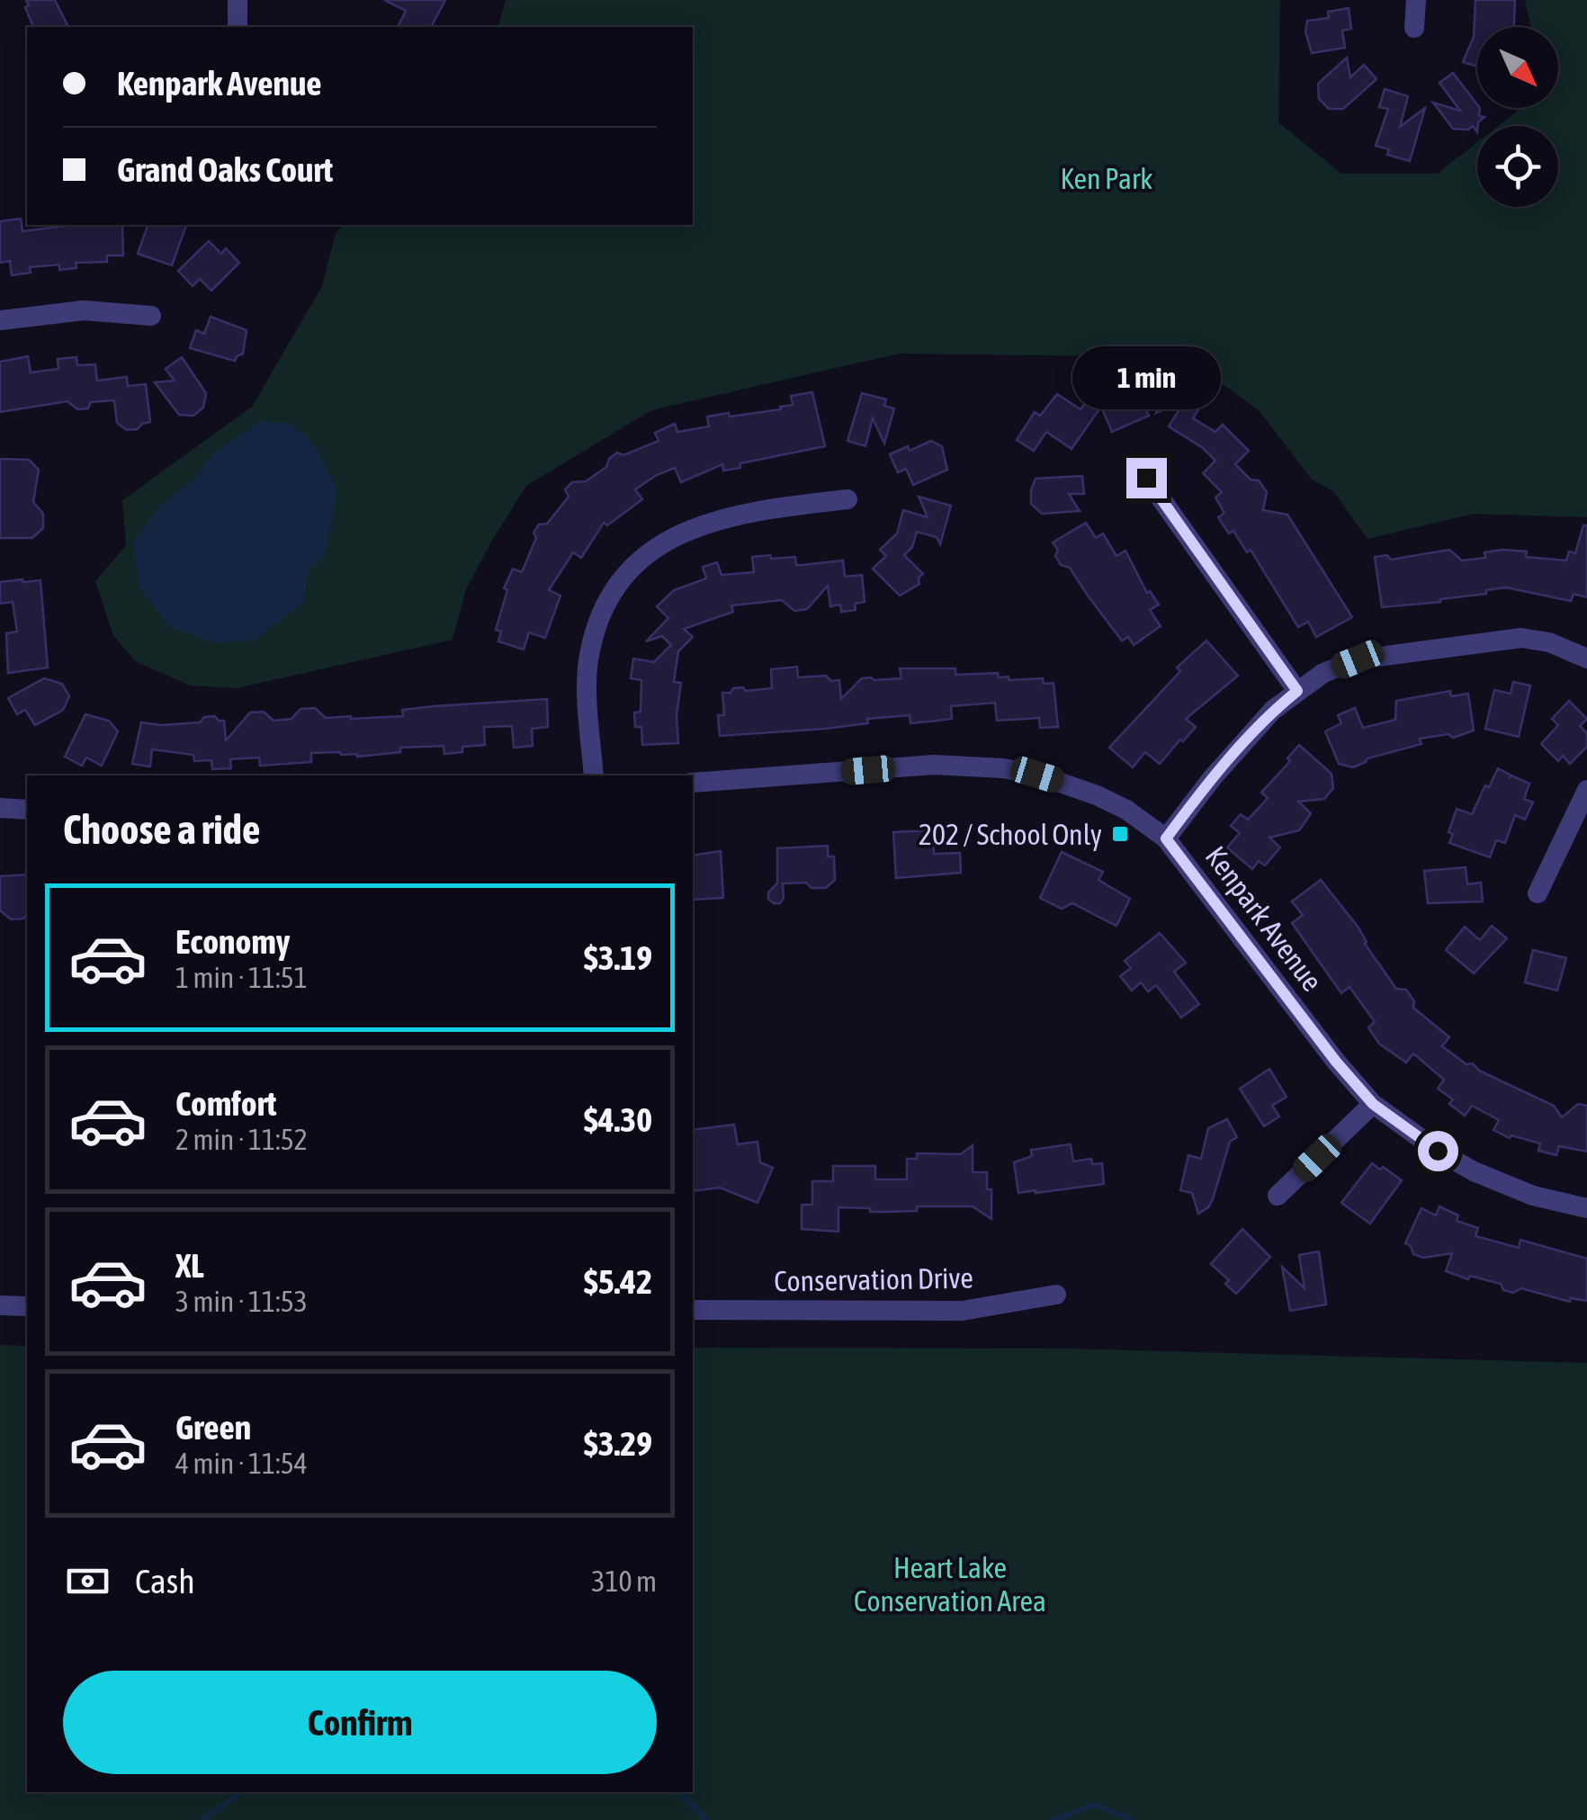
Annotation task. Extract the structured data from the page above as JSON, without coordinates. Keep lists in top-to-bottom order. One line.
{"streets":{"street":["Kenpark Avenue","Conservation Drive"]},"parks":["Ken Park","Heart Lake Conservation Area"],"places":{"transit":["202 / School Only"]},"north":"bottom right","page":{"banner":["Kenpark Avenue","Grand Oaks Court"],"bubble":"1 min","heading":"Choose a ride","list":[{"name":"Economy","note":"1 min · 11:51","value":"$3.19"},{"name":"Comfort","note":"2 min · 11:52","value":"$4.30"},{"name":"XL","note":"3 min · 11:53","value":"$5.42"},{"name":"Green","note":"4 min · 11:54","value":"$3.29"}],"pay":["Cash","310 m"],"buttons":"Confirm"}}
